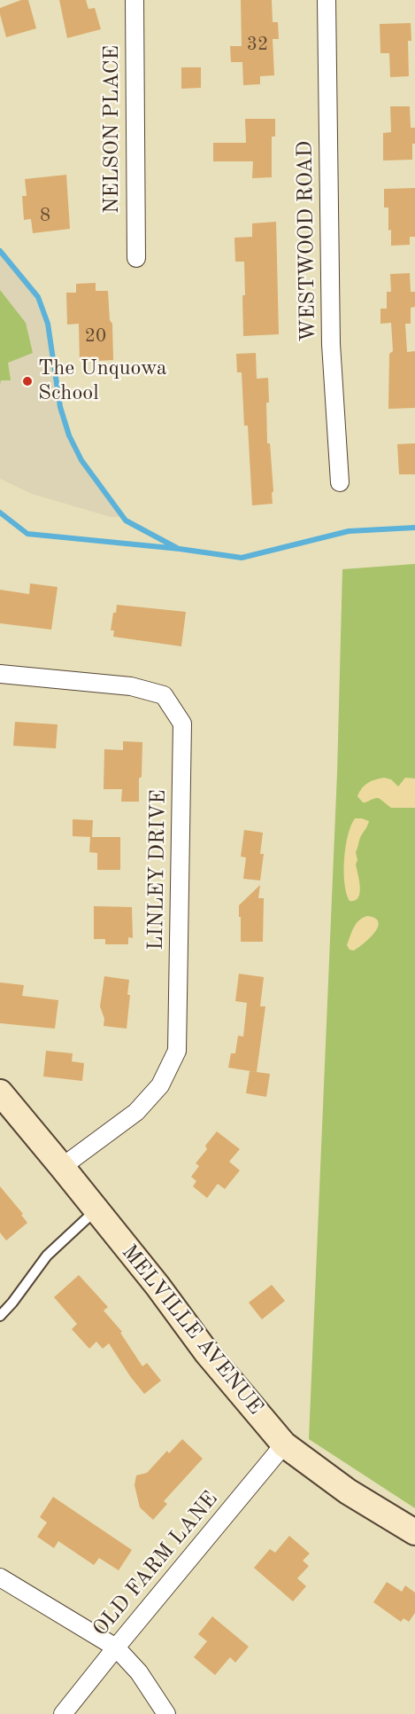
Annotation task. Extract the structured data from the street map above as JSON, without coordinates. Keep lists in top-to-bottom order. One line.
{"streets":{"street":["NELSON PLACE","WESTWOOD ROAD","LINLEY DRIVE","MELVILLE AVENUE","OLD FARM LANE"]},"crossings":[["LINLEY DRIVE","MELVILLE AVENUE"],["MELVILLE AVENUE","OLD FARM LANE"]],"places":["The Unquowa School"],"house_numbers":["32","8","20"]}
